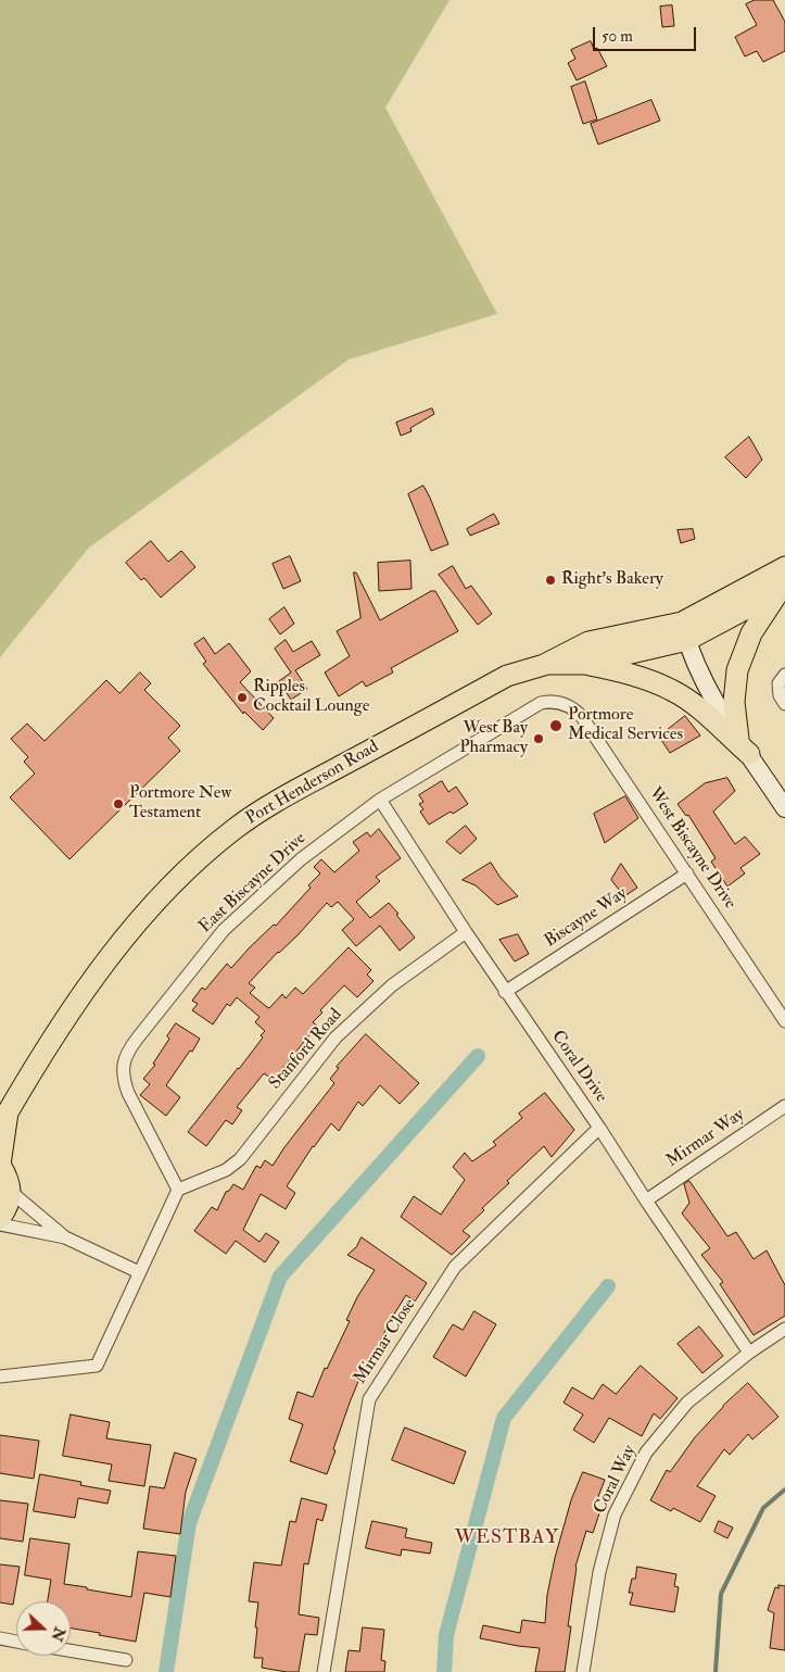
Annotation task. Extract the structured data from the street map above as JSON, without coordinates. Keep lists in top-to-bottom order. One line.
{"streets":{"main road":["Port Henderson Road"],"street":["West Biscayne Drive","East Biscayne Drive","Biscayne Way","Stanford Road","Coral Drive","Mirmar Way","Mirmar Close","Coral Way"]},"crossings":[["West Biscayne Drive","East Biscayne Drive"],["West Biscayne Drive","Biscayne Way"],["East Biscayne Drive","Stanford Road"],["East Biscayne Drive","Coral Drive"],["Biscayne Way","Coral Drive"],["Stanford Road","Coral Drive"],["Coral Drive","Mirmar Way"],["Coral Drive","Mirmar Close"],["Coral Drive","Coral Way"]],"districts":["WESTBAY"],"places":["Right's Bakery","Ripples Cocktail Lounge","Portmore Medical Services","West Bay Pharmacy","Portmore New Testament"],"scale_bar":"50 m","north":"right"}
